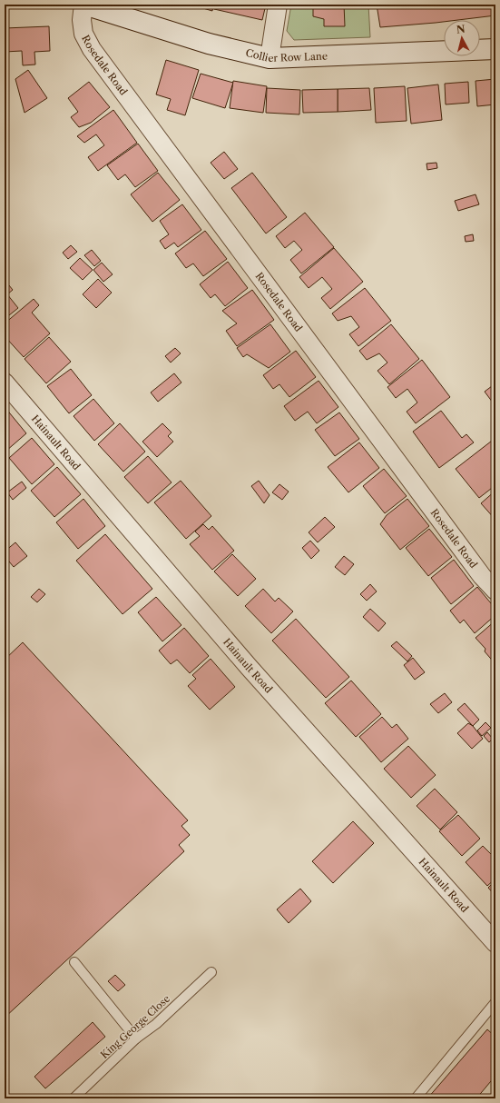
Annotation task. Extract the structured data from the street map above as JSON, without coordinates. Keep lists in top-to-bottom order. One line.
{"streets":{"main road":["Collier Row Lane"],"street":["Rosedale Road","Hainault Road"],"lane":["King George Close"]},"crossings":[["Collier Row Lane","Rosedale Road"]],"north":"top"}
